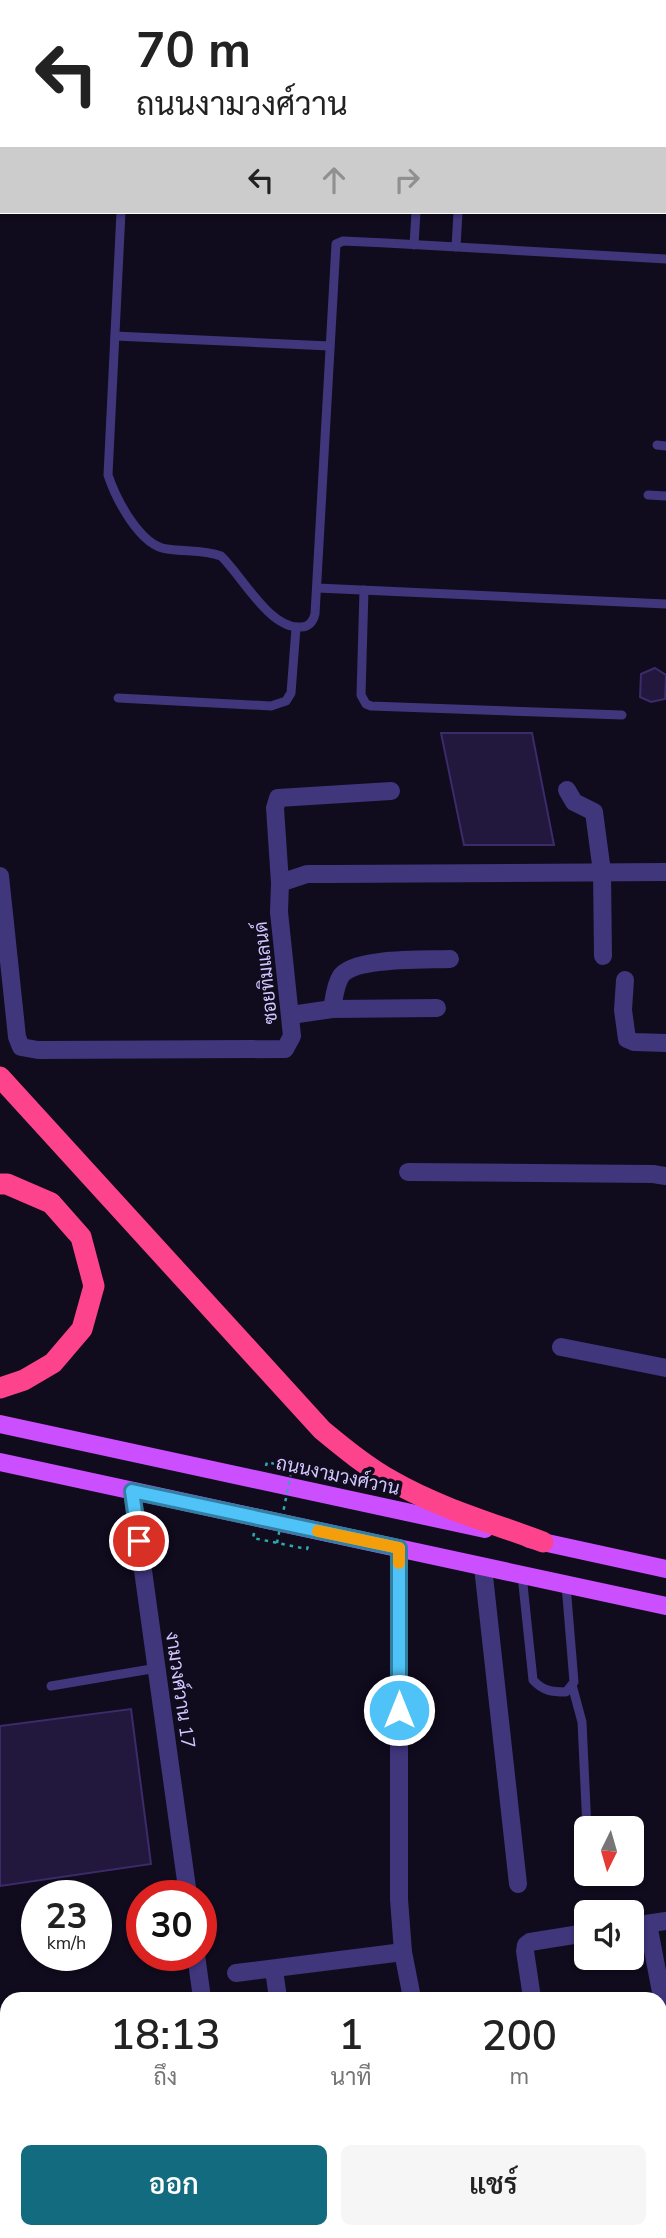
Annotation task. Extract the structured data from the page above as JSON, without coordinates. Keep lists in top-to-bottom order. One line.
{"streets":{"main road":["ถนนงามวงศ์วาน"],"street":["ซอยทิมแลนด์","งามวงศ์วาน 17"]},"north":"bottom","page":{"turn":["70 m","ถนนงามวงศ์วาน"],"speed":"23 km/h","limit":"30","eta":["18:13","ถึง","1","นาที","200","m"],"buttons":["ออก","แชร์"]}}
